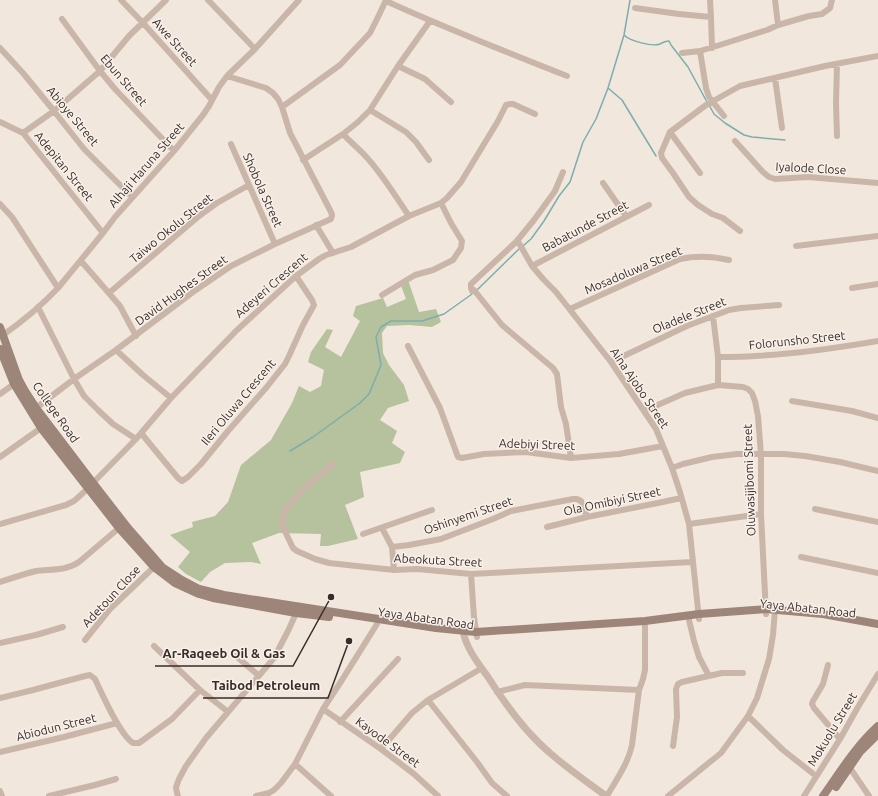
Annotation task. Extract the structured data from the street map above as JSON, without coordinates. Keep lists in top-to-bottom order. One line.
{"streets":{"main road":["College Road","Yaya Abatan Road"],"street":["Awe Street","Ebun Street","Abioye Street","Alhaji Haruna Street","Adepitan Street","Iyalode Close","Shobola Street","Babatunde Street","Taiwo Okolu Street","Mosadoluwa Street","Adeyeri Crescent","David Hughes Street","Oladele Street","Folorunsho Street","Aina Ajobo Street","Ileri Oluwa Crescent","Adebiyi Street","Oluwasijibomi Street","Ola Omibiyi Street","Oshinyemi Street","Abeokuta Street","Adetoun Close","Abiodun Street","Mokuolu Street","Kayode Street"]},"crossings":[["Awe Street","Alhaji Haruna Street"],["Ebun Street","Alhaji Haruna Street"],["Abioye Street","Alhaji Haruna Street"],["Alhaji Haruna Street","Adepitan Street"],["Alhaji Haruna Street","David Hughes Street"],["Alhaji Haruna Street","College Road"],["Shobola Street","Taiwo Okolu Street"],["Shobola Street","David Hughes Street"],["Babatunde Street","Aina Ajobo Street"],["Mosadoluwa Street","Aina Ajobo Street"],["Adeyeri Crescent","Ileri Oluwa Crescent"],["Adeyeri Crescent","College Road"],["Adeyeri Crescent","Yaya Abatan Road"],["David Hughes Street","College Road"],["Oladele Street","Aina Ajobo Street"],["Aina Ajobo Street","Adebiyi Street"],["Aina Ajobo Street","Oluwasijibomi Street"],["Aina Ajobo Street","Ola Omibiyi Street"],["Aina Ajobo Street","Abeokuta Street"],["Aina Ajobo Street","Yaya Abatan Road"],["College Road","Yaya Abatan Road"],["Oluwasijibomi Street","Yaya Abatan Road"],["Ola Omibiyi Street","Oshinyemi Street"],["Adetoun Close","Yaya Abatan Road"]],"places":["Ar-Raqeeb Oil & Gas","Taibod Petroleum"]}
